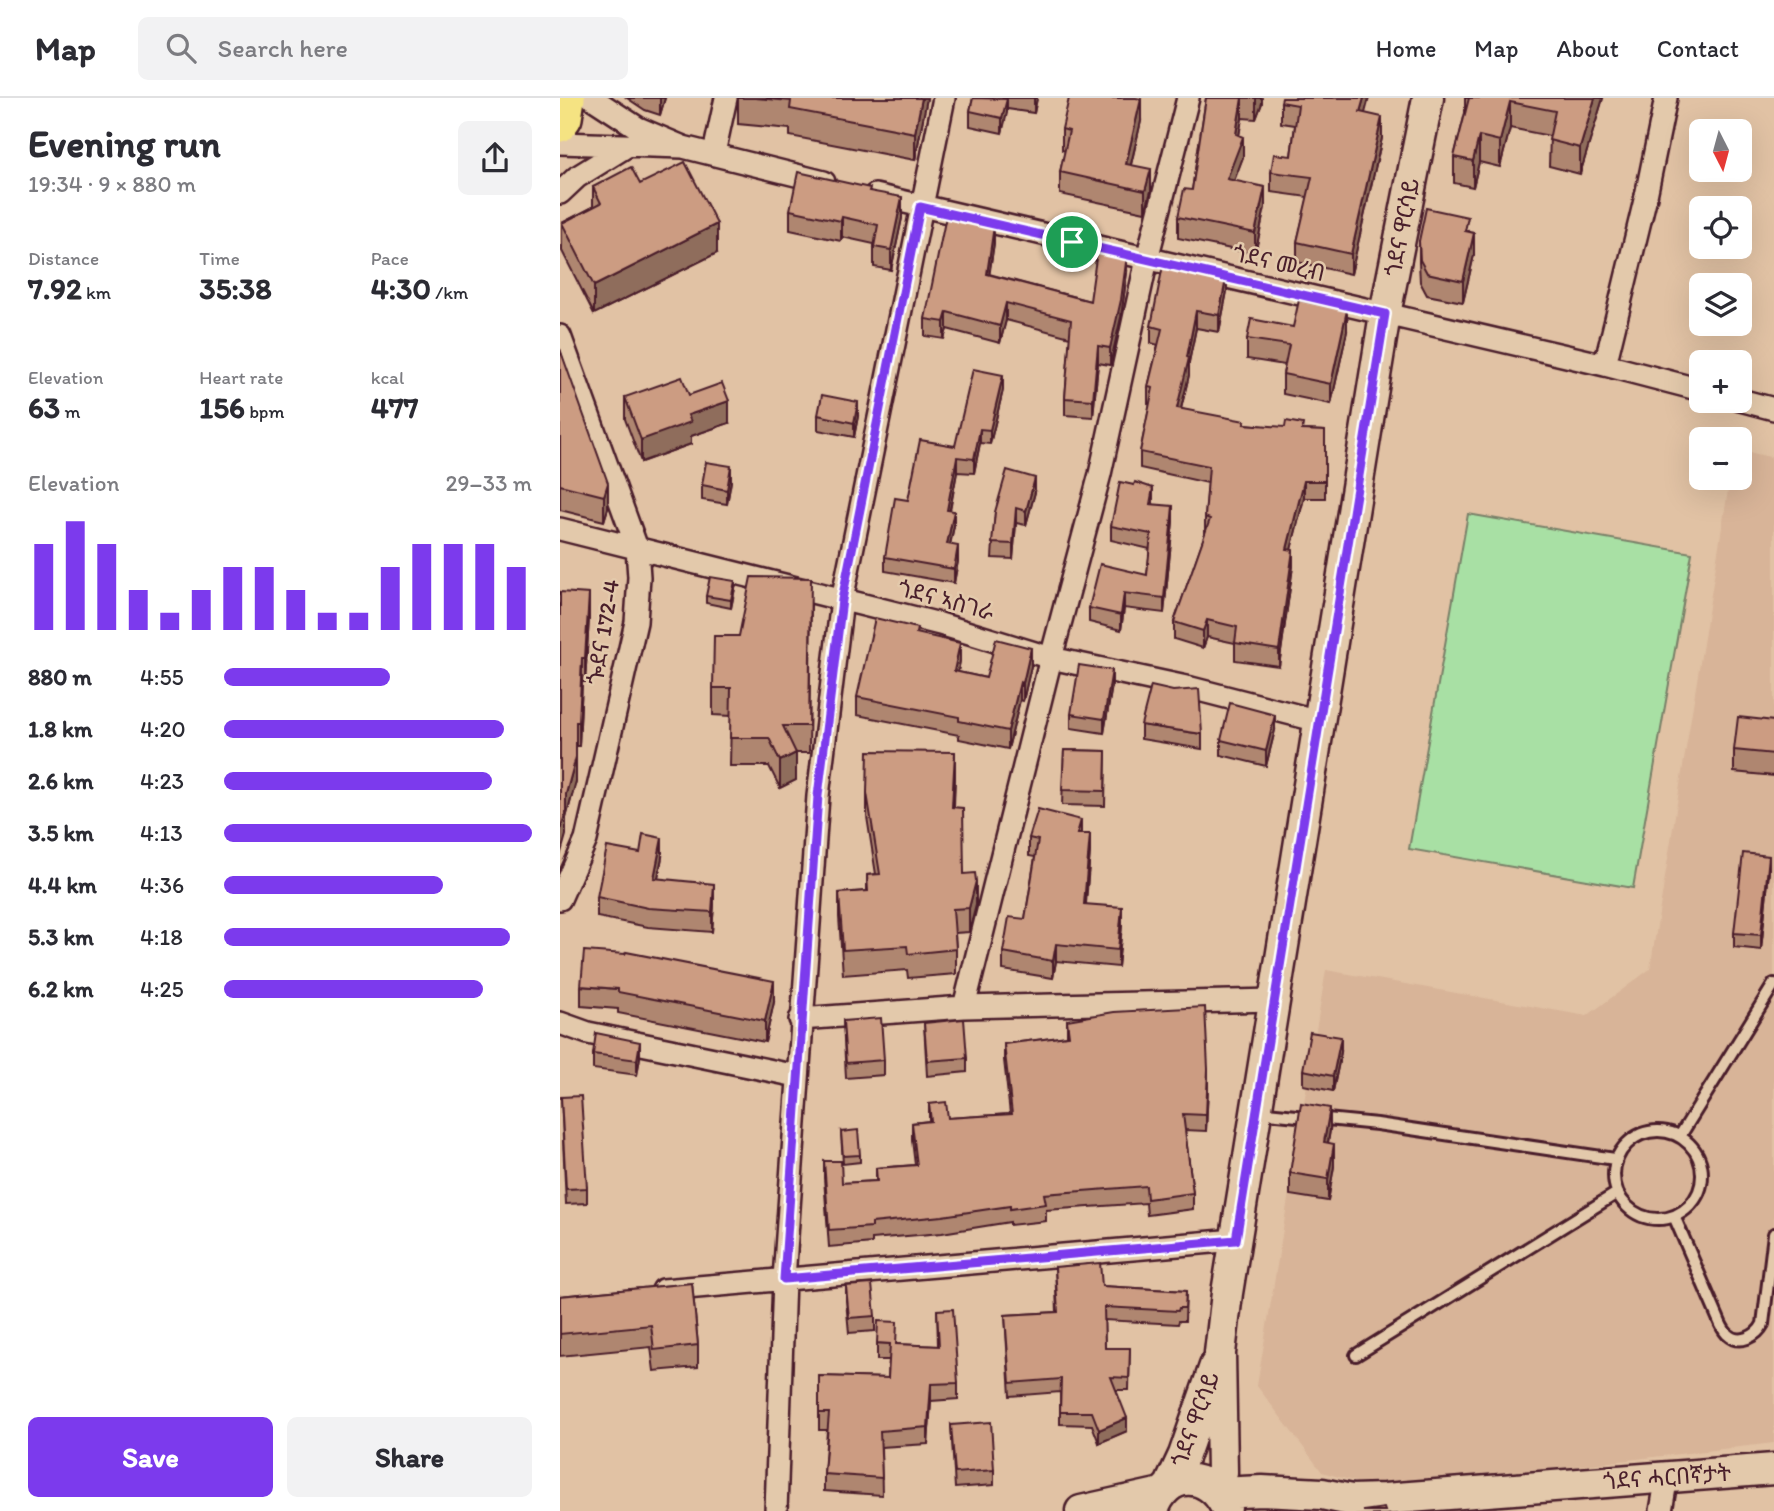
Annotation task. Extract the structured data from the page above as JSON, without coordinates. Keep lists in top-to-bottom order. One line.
{"streets":{"main road":["ጎደና ዋርሳይ","ጎደና ሓርበኛታት"],"street":["ጎደና መረብ","ጎደና ኣስገራ","ጐደና 172-4"]},"crossings":[["ጎደና ዋርሳይ","ጎደና መረብ"],["ጎደና ዋርሳይ","ጎደና ኣስገራ"],["ጎደና ዋርሳይ","ጎደና ሓርበኛታት"],["ጎደና ኣስገራ","ጐደና 172-4"]],"north":"bottom","page":{"header":"Map","search":"Search here","nav":["Home","Map","About","Contact"],"heading":["Evening run","19:34 · 9 × 880 m"],"map_buttons":["+","−"],"stats":[["Distance","7.92 km"],["Time","35:38"],["Pace","4:30 /km"],["Elevation","63 m"],["Heart rate","156 bpm"],["kcal","477"]],"chart":["Elevation","29–33 m"],"list":[{"name":"880 m","note":"4:55"},{"name":"1.8 km","note":"4:20"},{"name":"2.6 km","note":"4:23"},{"name":"3.5 km","note":"4:13"},{"name":"4.4 km","note":"4:36"},{"name":"5.3 km","note":"4:18"},{"name":"6.2 km","note":"4:25"}],"buttons":["Save","Share"]}}
